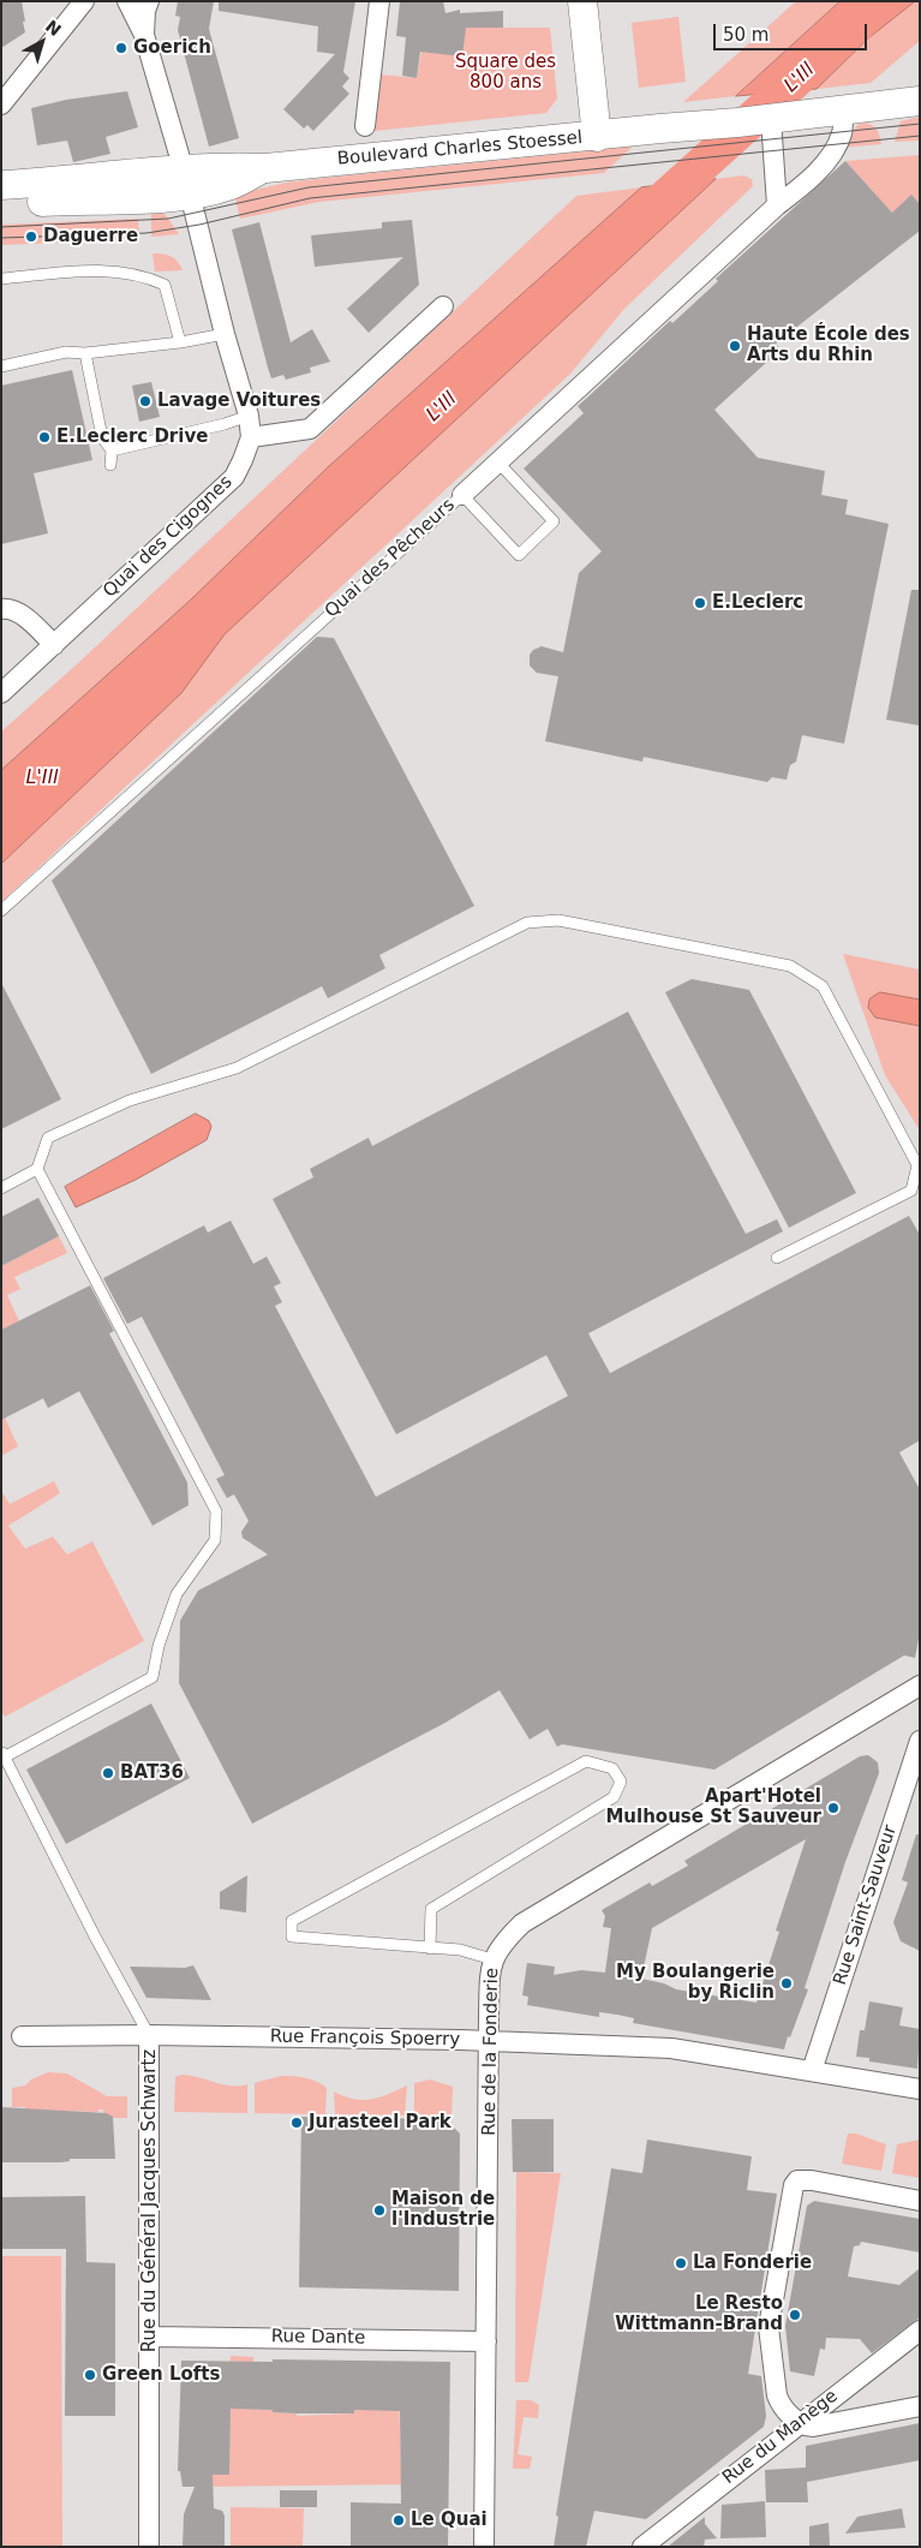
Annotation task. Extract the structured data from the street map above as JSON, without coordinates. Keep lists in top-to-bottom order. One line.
{"streets":{"main road":["Boulevard Charles Stoessel"],"street":["Quai des Cigognes","Quai des Pêcheurs","Rue Saint-Sauveur","Rue François Spoerry","Rue de la Fonderie","Rue du Général Jacques Schwartz","Rue Dante","Rue du Manège"]},"crossings":[["Boulevard Charles Stoessel","Quai des Pêcheurs"],["Rue Saint-Sauveur","Rue François Spoerry"],["Rue François Spoerry","Rue de la Fonderie"],["Rue François Spoerry","Rue du Général Jacques Schwartz"],["Rue de la Fonderie","Rue Dante"],["Rue du Général Jacques Schwartz","Rue Dante"]],"water":["L'Ill"],"parks":["Square des 800 ans"],"places":["Goerich","Daguerre","Haute École des Arts du Rhin","Lavage Voitures","E.Leclerc Drive","E.Leclerc","BAT36","Apart'Hotel Mulhouse St Sauveur","My Boulangerie by Riclin","Jurasteel Park","Maison de l'Industrie","La Fonderie","Le Resto Wittmann-Brand","Green Lofts","Le Quai"],"scale_bar":"50 m","north":"top right"}
